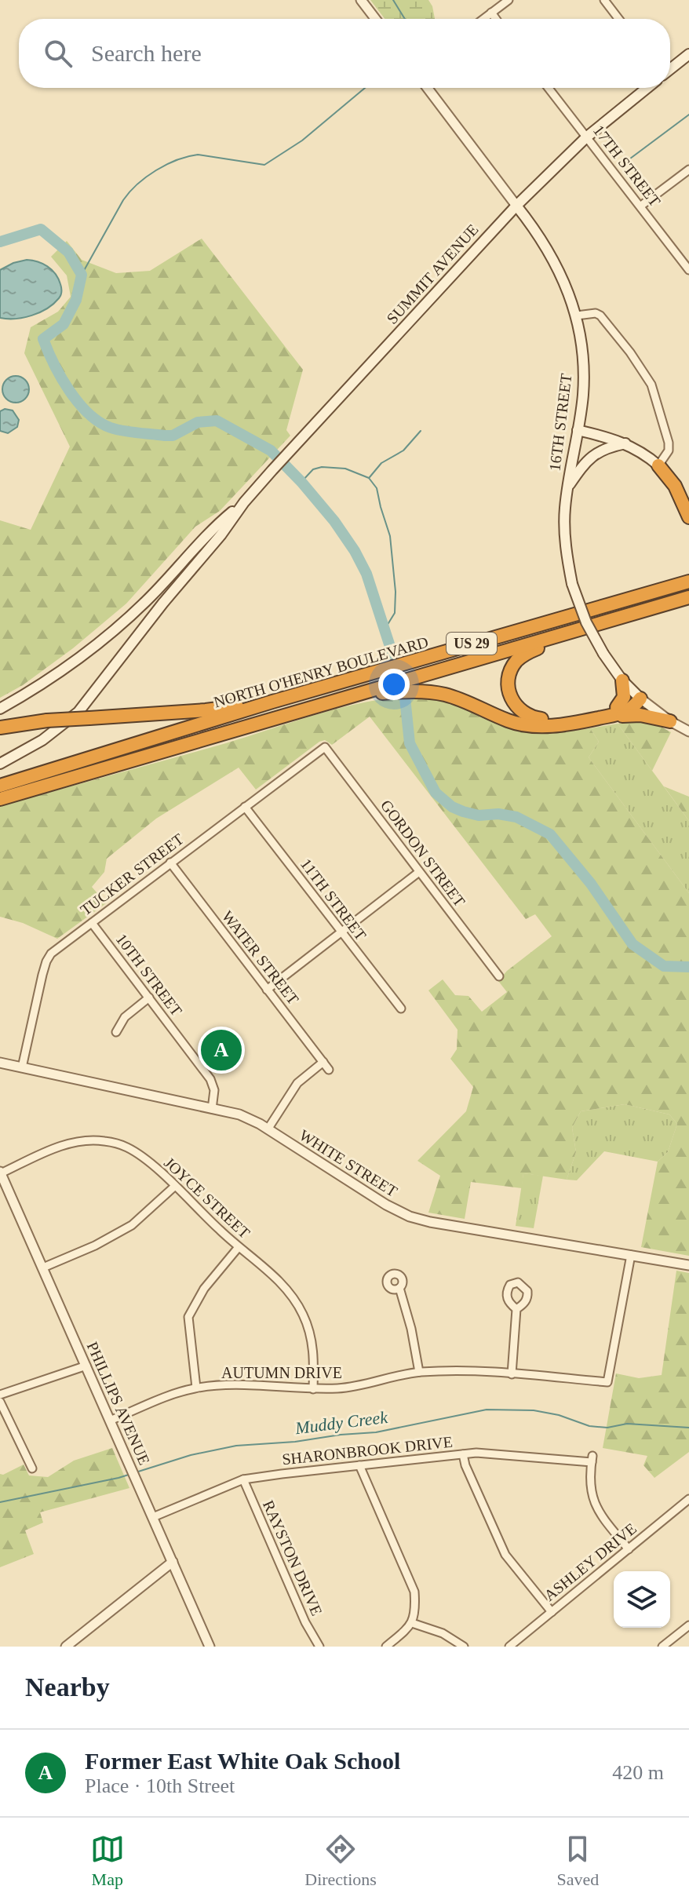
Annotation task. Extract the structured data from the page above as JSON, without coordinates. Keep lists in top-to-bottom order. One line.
{"streets":{"highway":["US 29","NORTH O'HENRY BOULEVARD"],"main road":["SUMMIT AVENUE","16TH STREET"],"street":["17TH STREET","GORDON STREET","TUCKER STREET","11TH STREET","WATER STREET","10TH STREET","WHITE STREET","JOYCE STREET","AUTUMN DRIVE","PHILLIPS AVENUE","SHARONBROOK DRIVE","RAYSTON DRIVE","ASHLEY DRIVE"]},"crossings":[["17TH STREET","SUMMIT AVENUE"],["SUMMIT AVENUE","16TH STREET"],["GORDON STREET","TUCKER STREET"],["TUCKER STREET","11TH STREET"],["TUCKER STREET","WATER STREET"],["TUCKER STREET","10TH STREET"],["TUCKER STREET","WHITE STREET"],["10TH STREET","WHITE STREET"],["WHITE STREET","AUTUMN DRIVE"],["JOYCE STREET","AUTUMN DRIVE"],["JOYCE STREET","PHILLIPS AVENUE"],["AUTUMN DRIVE","PHILLIPS AVENUE"],["PHILLIPS AVENUE","SHARONBROOK DRIVE"],["SHARONBROOK DRIVE","RAYSTON DRIVE"],["SHARONBROOK DRIVE","ASHLEY DRIVE"]],"water":["Muddy Creek"],"page":{"search":"Search here","pins":"A","heading":"Nearby","list":[{"mark":"A","name":"Former East White Oak School","note":"Place · 10th Street","value":"420 m"}],"nav":["Map","Directions","Saved"]}}
